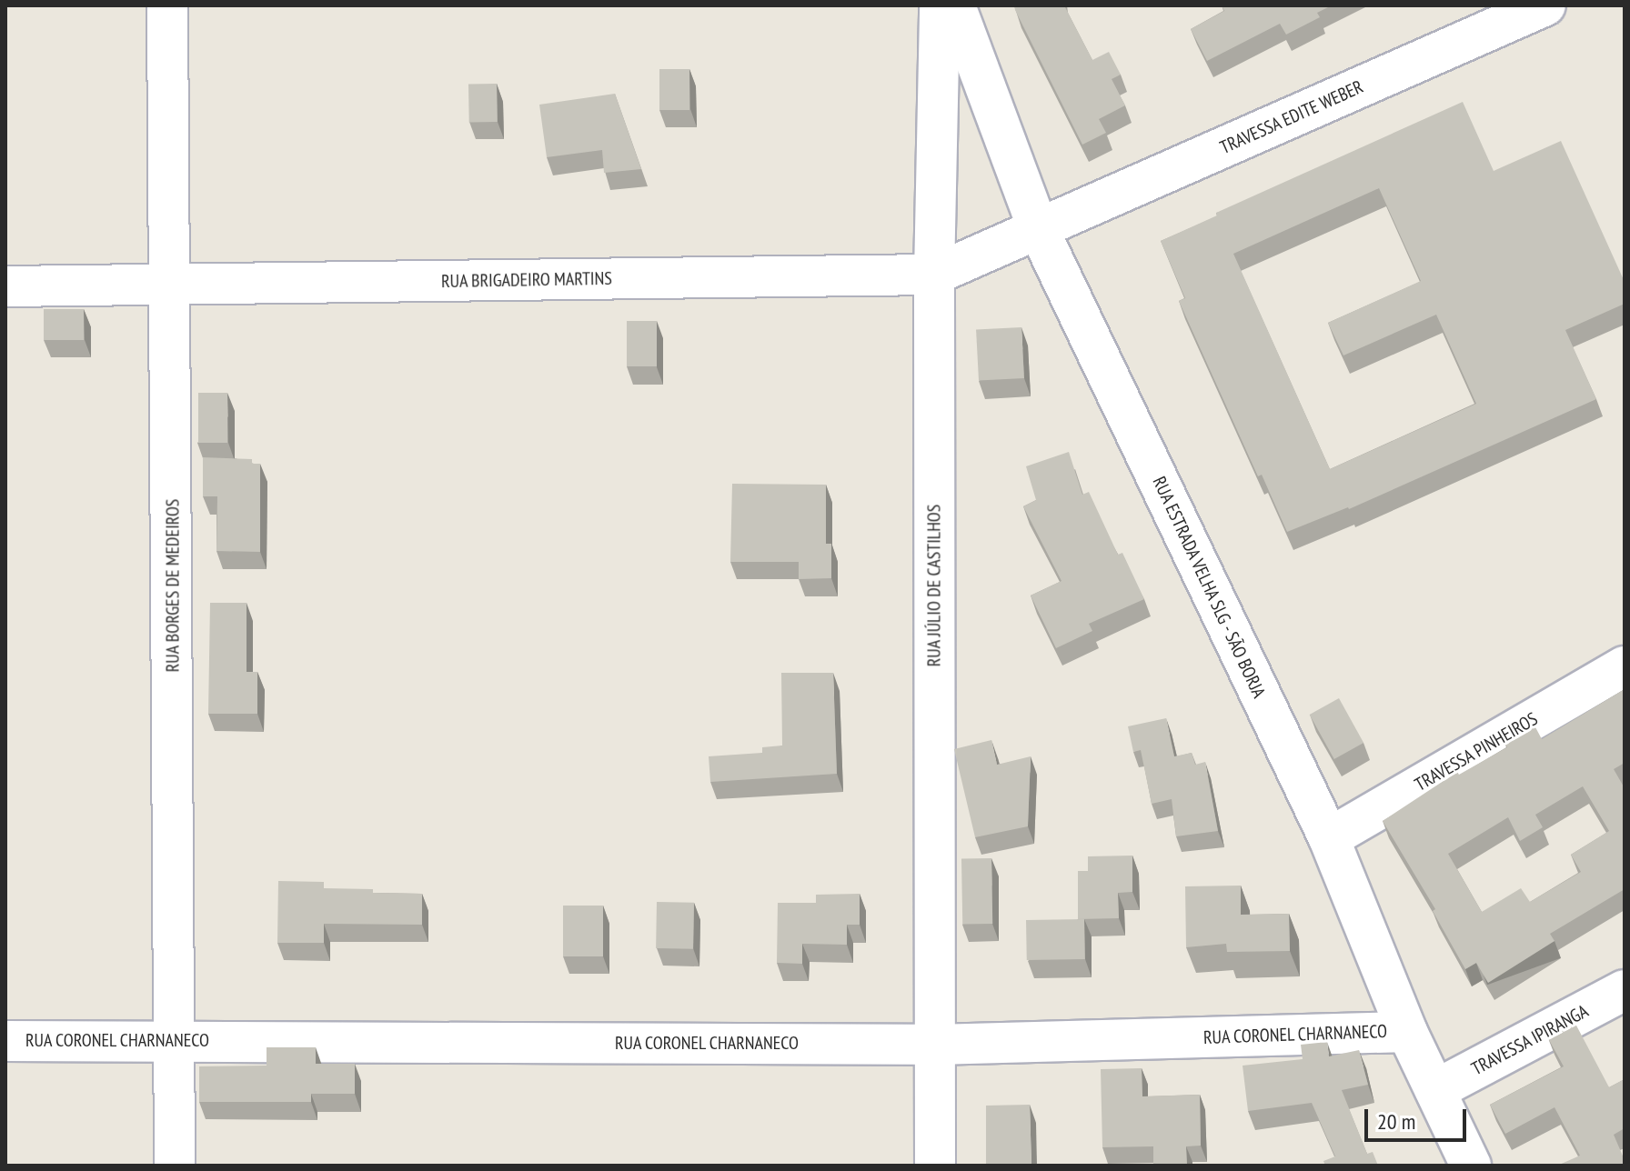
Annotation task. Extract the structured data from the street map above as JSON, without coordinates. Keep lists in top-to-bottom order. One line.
{"streets":{"street":["TRAVESSA EDITE WEBER","RUA BRIGADEIRO MARTINS","RUA BORGES DE MEDEIROS","RUA JÚLIO DE CASTILHOS","RUA ESTRADA VELHA SLG - SÃO BORJA","TRAVESSA PINHEIROS","RUA CORONEL CHARNANECO","TRAVESSA IPIRANGA"]},"crossings":[["TRAVESSA EDITE WEBER","RUA BRIGADEIRO MARTINS"],["TRAVESSA EDITE WEBER","RUA ESTRADA VELHA SLG - SÃO BORJA"],["RUA BRIGADEIRO MARTINS","RUA BORGES DE MEDEIROS"],["RUA BRIGADEIRO MARTINS","RUA JÚLIO DE CASTILHOS"],["RUA BRIGADEIRO MARTINS","RUA ESTRADA VELHA SLG - SÃO BORJA"],["RUA BORGES DE MEDEIROS","RUA CORONEL CHARNANECO"],["RUA JÚLIO DE CASTILHOS","RUA CORONEL CHARNANECO"],["RUA ESTRADA VELHA SLG - SÃO BORJA","TRAVESSA PINHEIROS"],["RUA ESTRADA VELHA SLG - SÃO BORJA","RUA CORONEL CHARNANECO"],["RUA ESTRADA VELHA SLG - SÃO BORJA","TRAVESSA IPIRANGA"]],"scale_bar":"20 m"}
